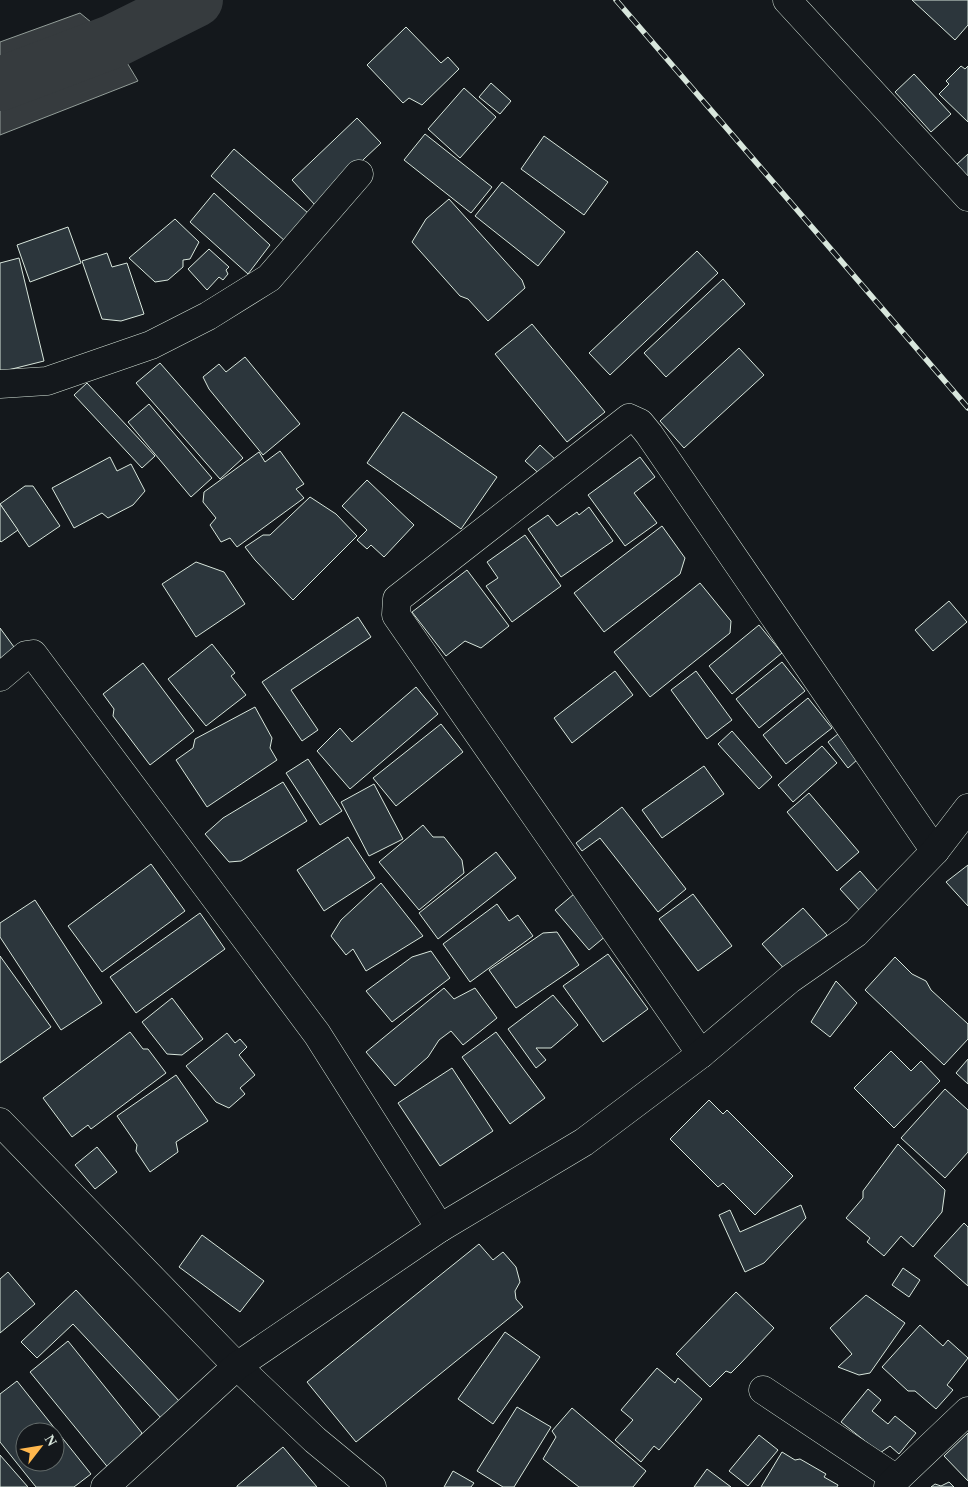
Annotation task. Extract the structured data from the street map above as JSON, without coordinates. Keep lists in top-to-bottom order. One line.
{"north":"top right"}
